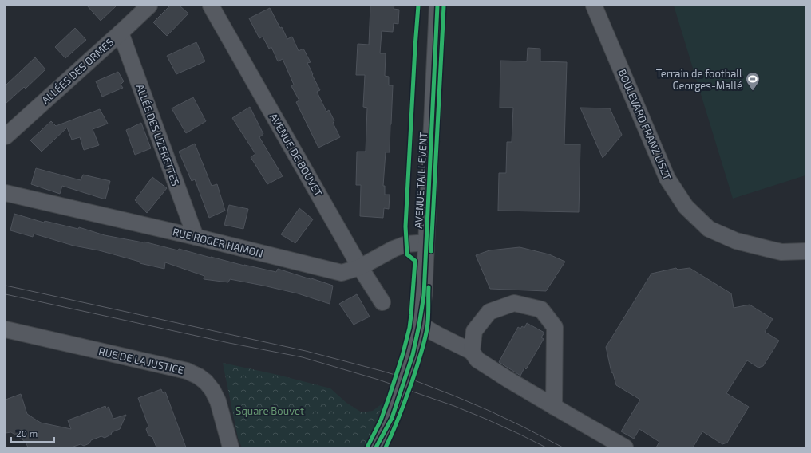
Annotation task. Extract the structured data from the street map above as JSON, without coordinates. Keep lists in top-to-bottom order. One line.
{"streets":{"street":["ALLÉES DES ORMES","BOULEVARD FRANZ LISZT","ALLÉE DES LIZERETTES","AVENUE DE BOUVET","AVENUE TAILLEVENT","RUE ROGER HAMON","RUE DE LA JUSTICE"]},"crossings":[["ALLÉES DES ORMES","ALLÉE DES LIZERETTES"],["ALLÉE DES LIZERETTES","RUE ROGER HAMON"],["AVENUE DE BOUVET","RUE ROGER HAMON"],["AVENUE TAILLEVENT","RUE ROGER HAMON"]],"parks":["Square Bouvet"],"places":{"sports":["Terrain de football Georges-Mallé"]},"scale_bar":"20 m"}
